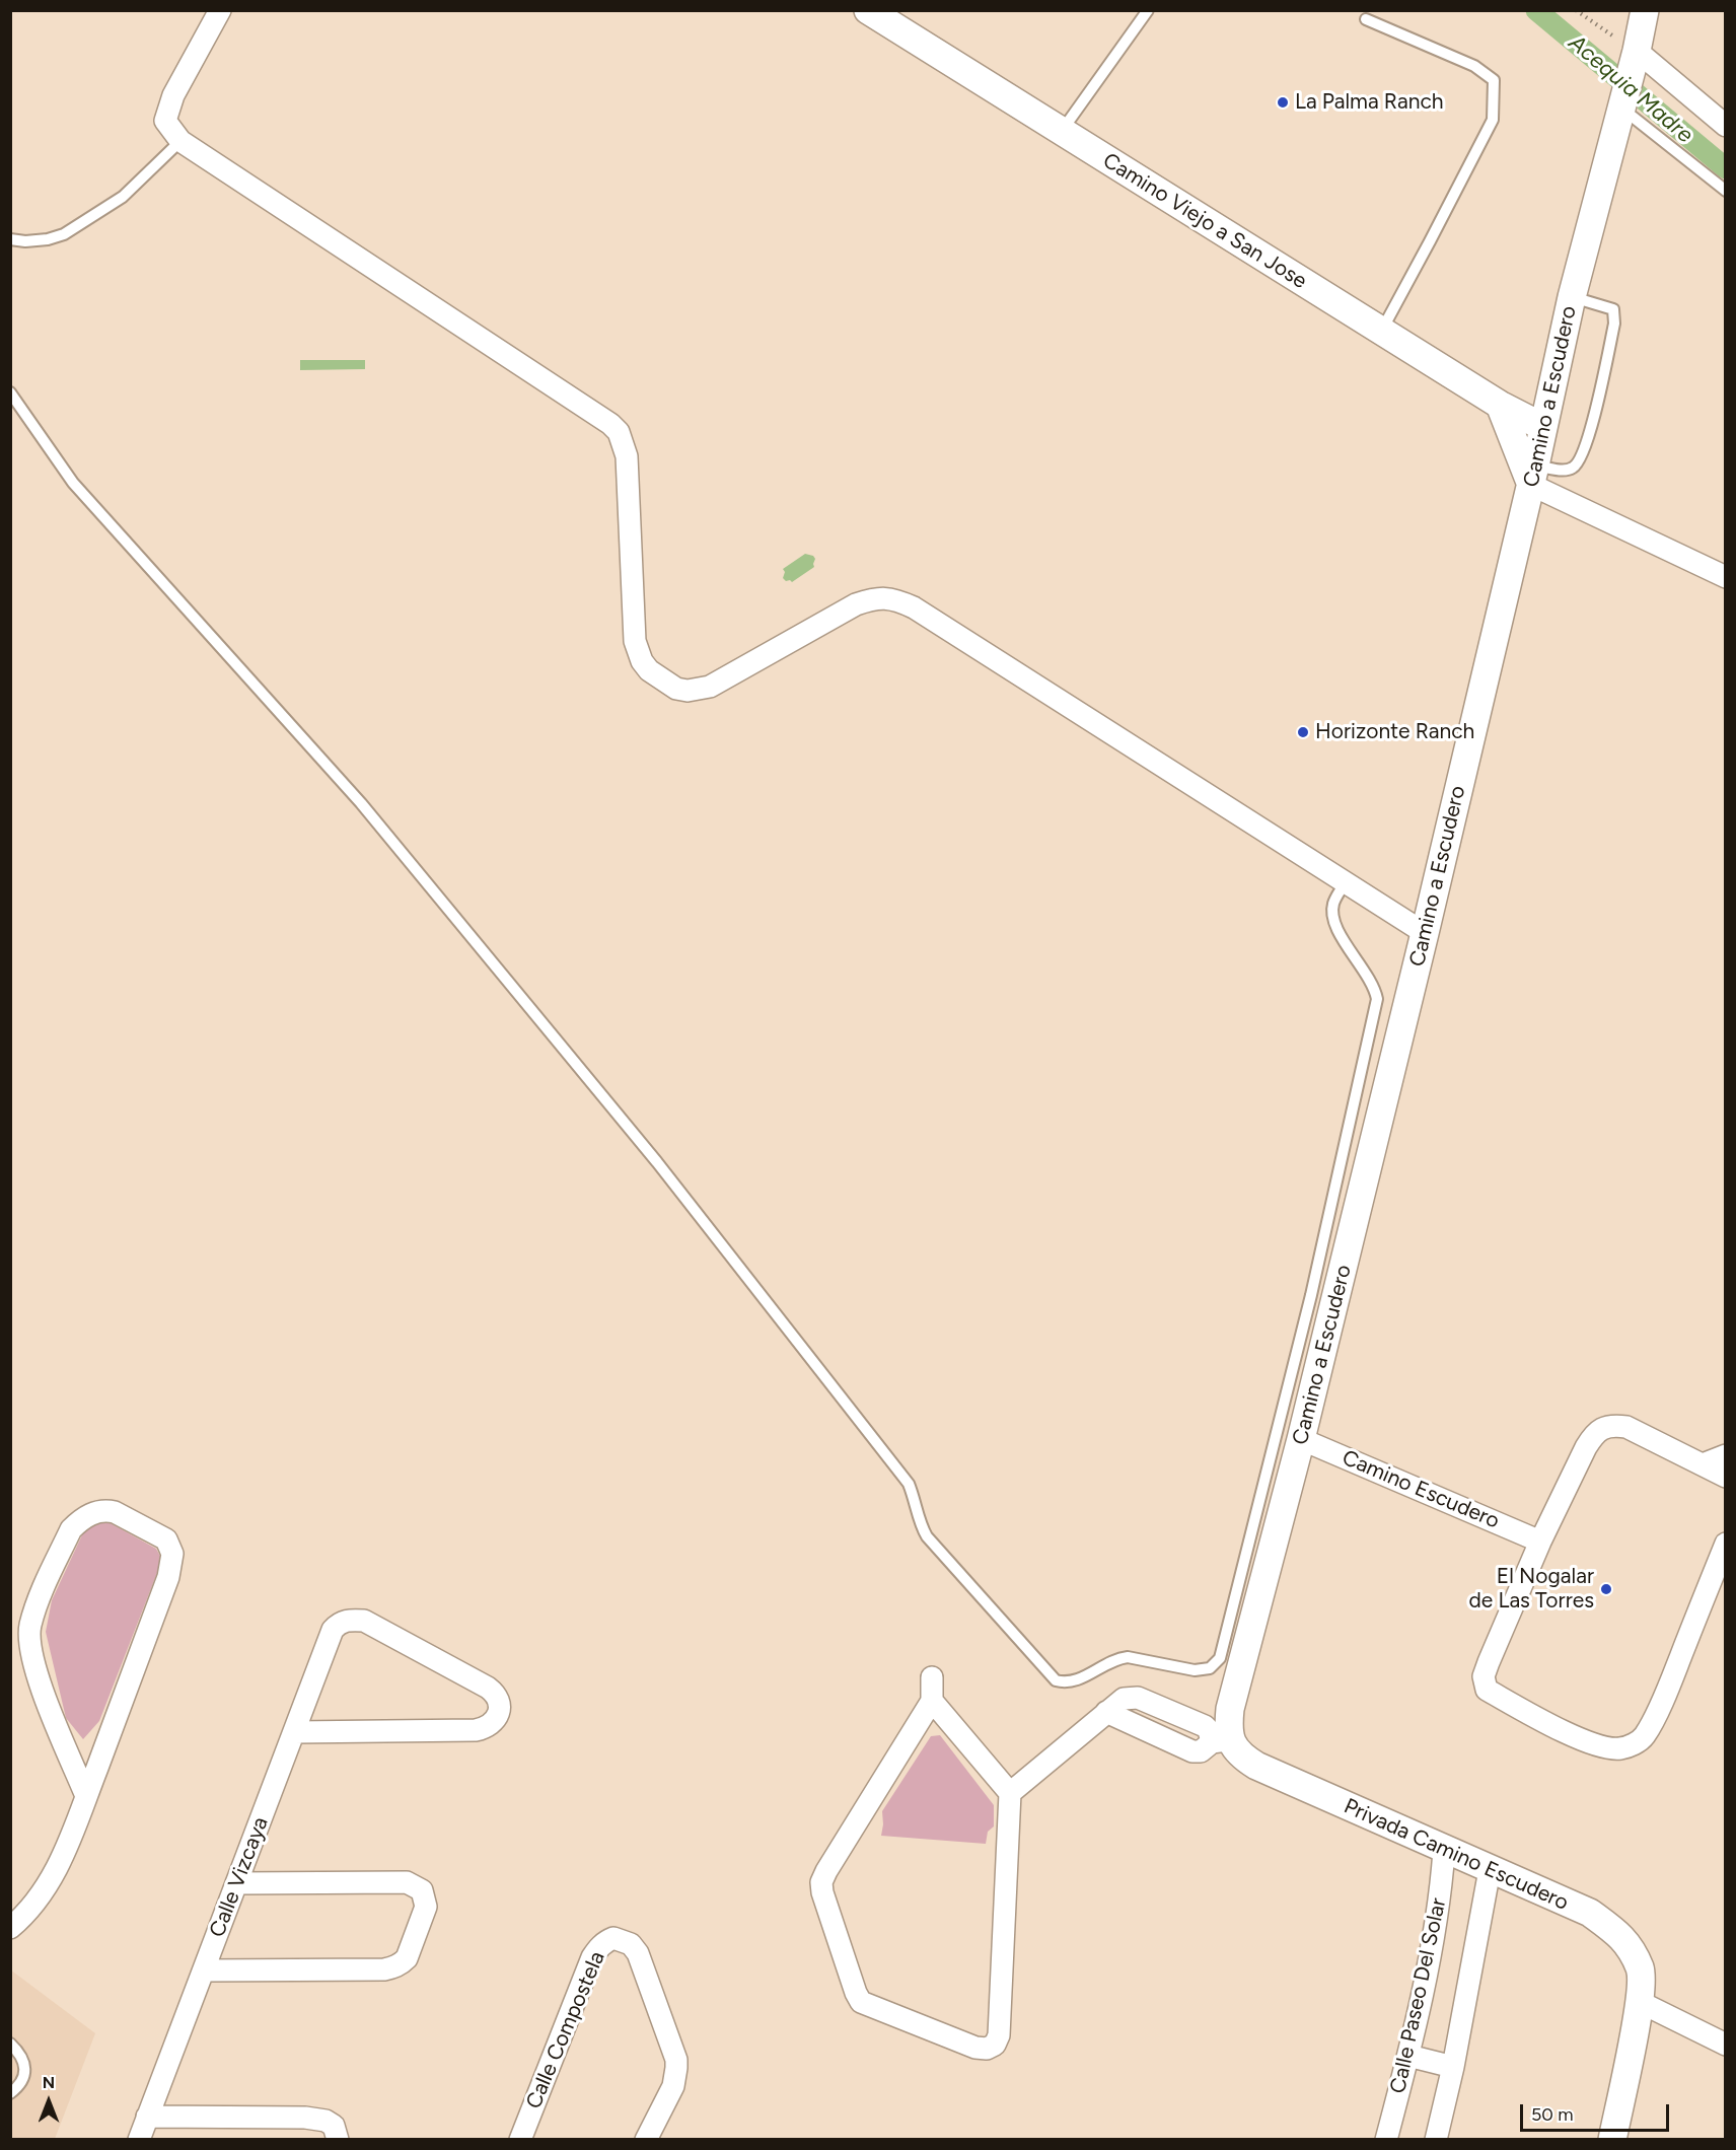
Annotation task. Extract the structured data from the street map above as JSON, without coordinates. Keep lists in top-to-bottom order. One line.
{"streets":{"street":["Camino Viejo a San Jose","Camino a Escudero","Camino Escudero","Privada Camino Escudero","Calle Vizcaya","Calle Paseo Del Solar","Calle Compostela"]},"crossings":[["Camino Viejo a San Jose","Camino a Escudero"],["Camino a Escudero","Camino Escudero"],["Camino a Escudero","Privada Camino Escudero"],["Privada Camino Escudero","Calle Paseo Del Solar"]],"water":["Acequia Madre"],"places":["La Palma Ranch","Horizonte Ranch","El Nogalar de Las Torres"],"scale_bar":"50 m","north":"top"}
